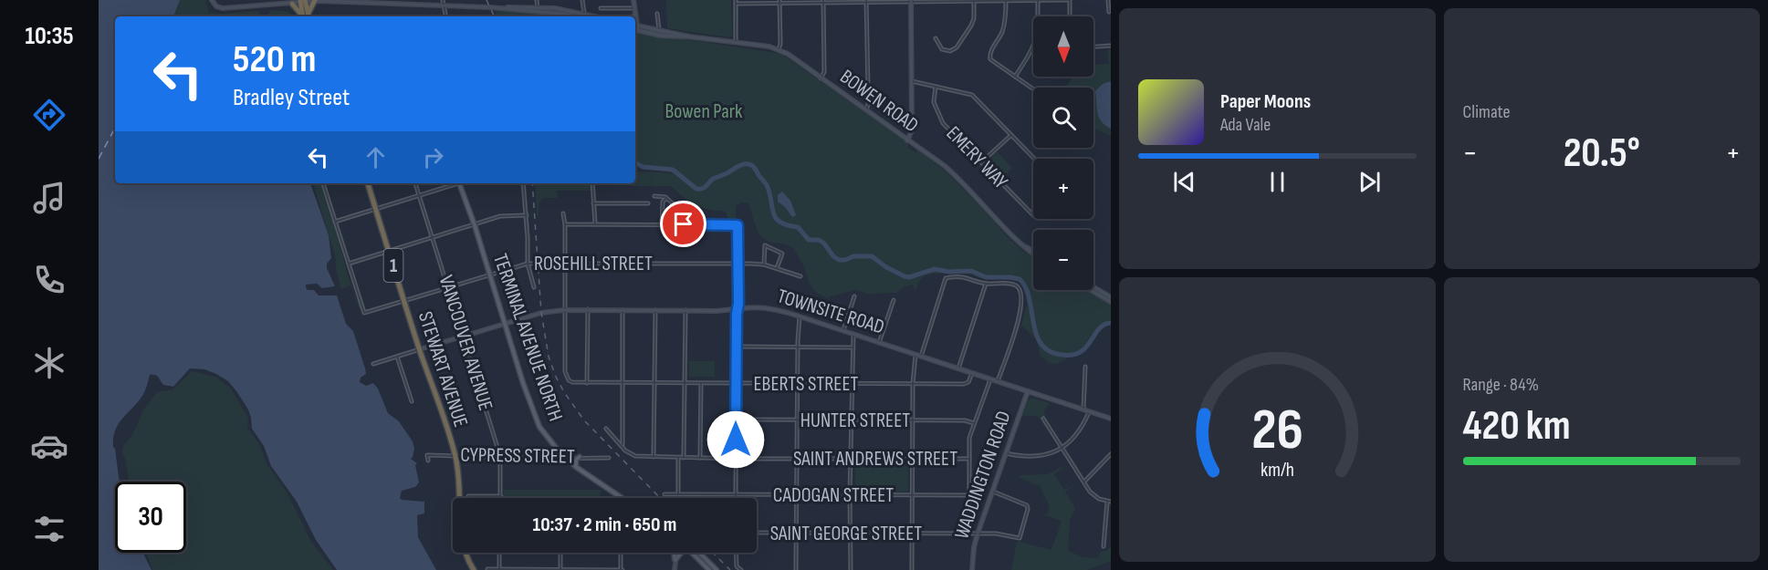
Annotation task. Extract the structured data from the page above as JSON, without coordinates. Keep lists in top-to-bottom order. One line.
{"streets":{"highway":["1","STEWART AVENUE"],"main road":["BOWEN ROAD","TOWNSITE ROAD","TERMINAL AVENUE NORTH","WADDINGTON ROAD"],"street":["EMERY WAY","ROSEHILL STREET","VANCOUVER AVENUE","EBERTS STREET","HUNTER STREET","CYPRESS STREET","SAINT ANDREWS STREET","CADOGAN STREET","SAINT GEORGE STREET"]},"crossings":[["ROSEHILL STREET","TERMINAL AVENUE NORTH"],["ROSEHILL STREET","VANCOUVER AVENUE"],["ROSEHILL STREET","STEWART AVENUE"],["TOWNSITE ROAD","TERMINAL AVENUE NORTH"],["TOWNSITE ROAD","VANCOUVER AVENUE"],["TOWNSITE ROAD","STEWART AVENUE"],["TOWNSITE ROAD","EBERTS STREET"],["TOWNSITE ROAD","WADDINGTON ROAD"],["TERMINAL AVENUE NORTH","CYPRESS STREET"],["VANCOUVER AVENUE","CYPRESS STREET"],["STEWART AVENUE","CYPRESS STREET"],["SAINT ANDREWS STREET","CADOGAN STREET"],["WADDINGTON ROAD","SAINT GEORGE STREET"]],"parks":["Bowen Park"],"north":"bottom","page":{"tabs":"10:35","tile":["Climate",["Range · 84%","420 km"]],"map_buttons":["+","−"],"turn":["520 m","Bradley Street"],"song":["Paper Moons","Ada Vale"],"heat":["−","20.5°","+"],"limit":"30","trip":"10:37 · 2 min · 650 m","gauge":["26","km/h"]}}
